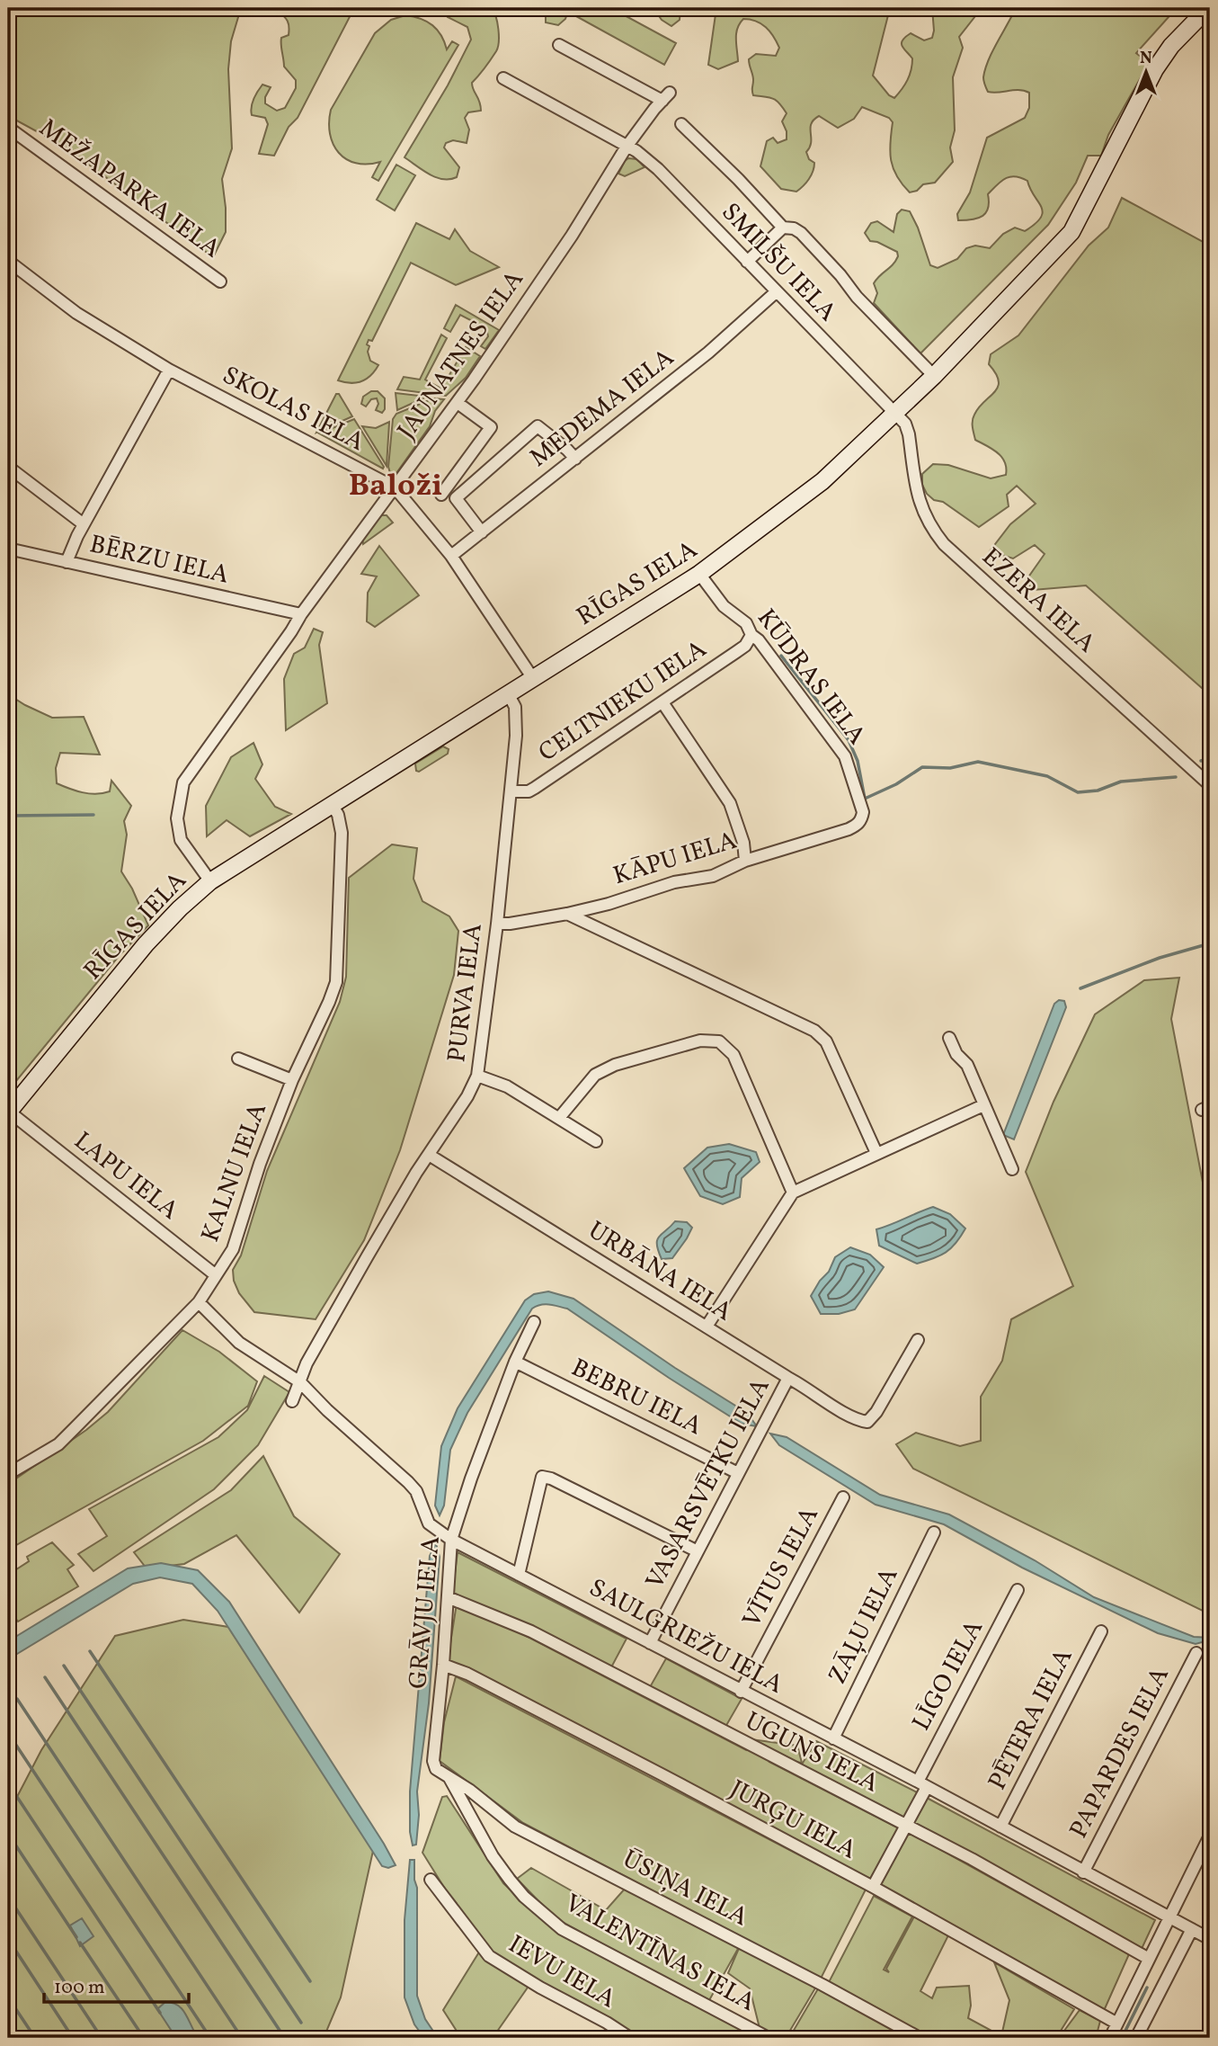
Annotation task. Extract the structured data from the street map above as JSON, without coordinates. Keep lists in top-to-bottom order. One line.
{"streets":{"main road":["RĪGAS IELA"],"street":["MEŽAPARKA IELA","SMILŠU IELA","JAUNATNES IELA","MEDEMA IELA","SKOLAS IELA","BĒRZU IELA","EZERA IELA","KŪDRAS IELA","CELTNIEKU IELA","KĀPU IELA","PURVA IELA","KALNU IELA","LAPU IELA","URBĀNA IELA","BEBRU IELA","VASARSVĒTKU IELA","VĪTUS IELA","GRĀVJU IELA","ZĀĻU IELA","SAULGRIEŽU IELA","LĪGO IELA","PĒTERA IELA","UGUNS IELA","PAPARDES IELA","JURĢU IELA","ŪSIŅA IELA","VALENTĪNAS IELA","IEVU IELA"]},"crossings":[["SMILŠU IELA","JAUNATNES IELA"],["SMILŠU IELA","MEDEMA IELA"],["SMILŠU IELA","RĪGAS IELA"],["SMILŠU IELA","EZERA IELA"],["JAUNATNES IELA","SKOLAS IELA"],["JAUNATNES IELA","BĒRZU IELA"],["JAUNATNES IELA","RĪGAS IELA"],["MEDEMA IELA","SKOLAS IELA"],["SKOLAS IELA","RĪGAS IELA"],["RĪGAS IELA","EZERA IELA"],["RĪGAS IELA","KŪDRAS IELA"],["RĪGAS IELA","PURVA IELA"],["RĪGAS IELA","KALNU IELA"],["RĪGAS IELA","LAPU IELA"],["KŪDRAS IELA","CELTNIEKU IELA"],["KŪDRAS IELA","KĀPU IELA"],["CELTNIEKU IELA","PURVA IELA"],["KĀPU IELA","PURVA IELA"],["PURVA IELA","URBĀNA IELA"],["PURVA IELA","SAULGRIEŽU IELA"],["KALNU IELA","LAPU IELA"],["KALNU IELA","SAULGRIEŽU IELA"],["URBĀNA IELA","VASARSVĒTKU IELA"],["BEBRU IELA","VASARSVĒTKU IELA"],["BEBRU IELA","GRĀVJU IELA"],["VASARSVĒTKU IELA","SAULGRIEŽU IELA"],["VĪTUS IELA","SAULGRIEŽU IELA"],["GRĀVJU IELA","SAULGRIEŽU IELA"],["GRĀVJU IELA","UGUNS IELA"],["GRĀVJU IELA","JURĢU IELA"],["GRĀVJU IELA","ŪSIŅA IELA"],["ZĀĻU IELA","SAULGRIEŽU IELA"],["SAULGRIEŽU IELA","LĪGO IELA"],["SAULGRIEŽU IELA","PĒTERA IELA"],["SAULGRIEŽU IELA","PAPARDES IELA"],["LĪGO IELA","UGUNS IELA"],["LĪGO IELA","JURĢU IELA"],["ŪSIŅA IELA","VALENTĪNAS IELA"]],"districts":["Baloži"],"scale_bar":"100 m","north":"top"}
